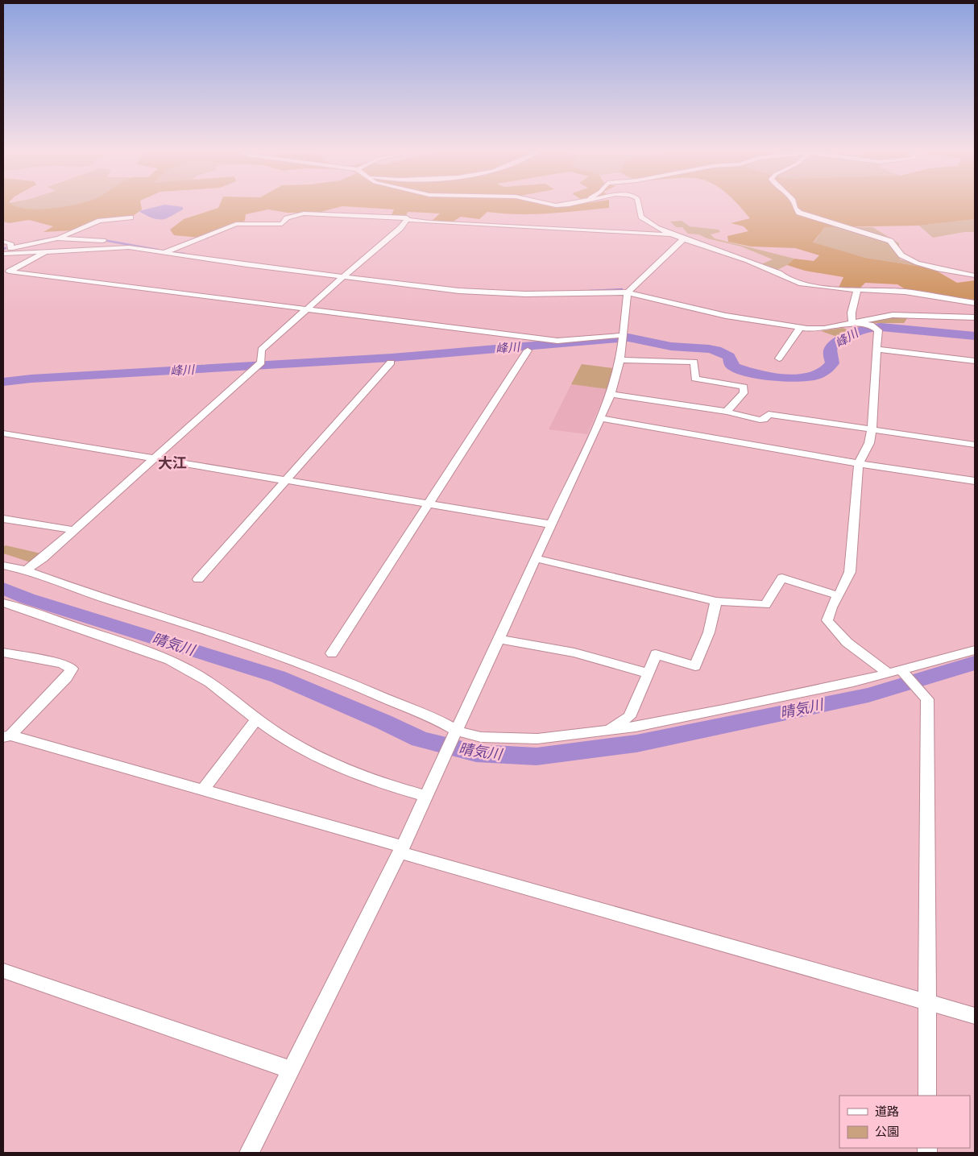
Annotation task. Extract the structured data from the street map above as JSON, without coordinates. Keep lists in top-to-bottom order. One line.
{"districts":["大江"],"water":["峰川","晴気川"],"legend":["道路","公園"]}
